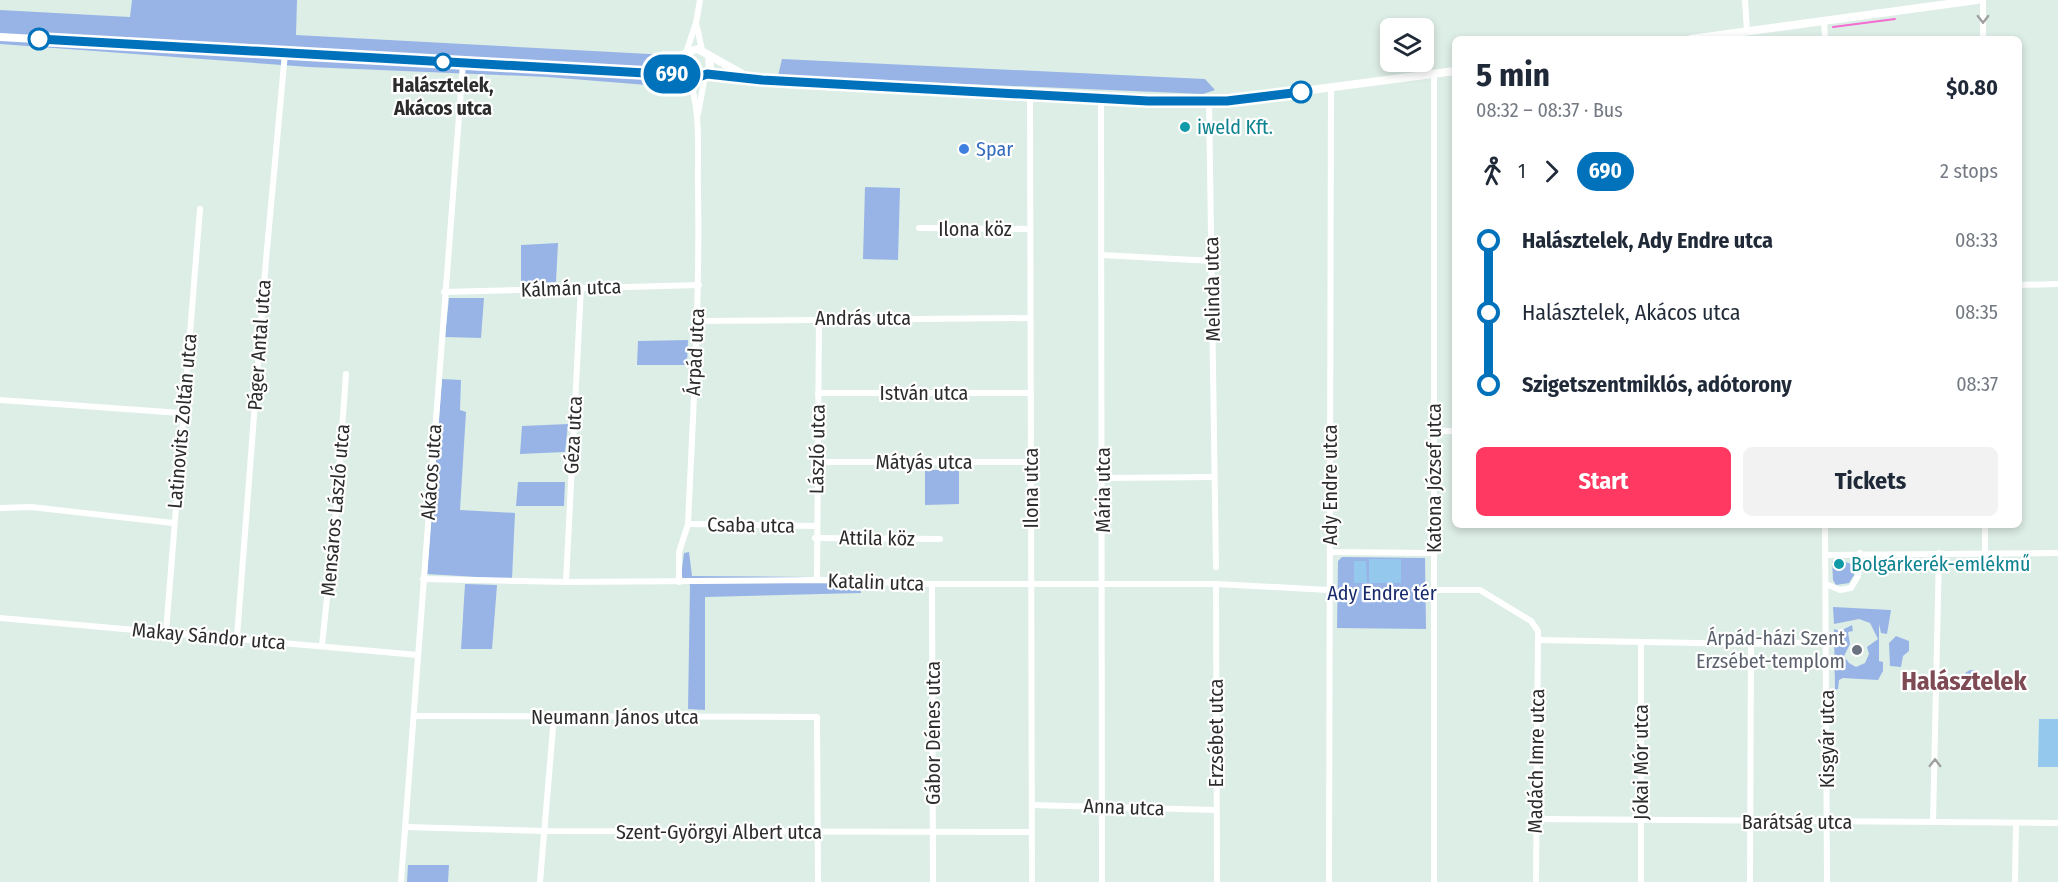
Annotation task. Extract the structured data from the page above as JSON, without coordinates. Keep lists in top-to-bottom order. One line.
{"streets":{"street":["Ilona köz","Kálmán utca","Melinda utca","András utca","Páger Antal utca","Árpád utca","István utca","Latinovits Zoltán utca","Géza utca","László utca","Mátyás utca","Akácos utca","Katona József utca","Ady Endre utca","Ilona utca","Mária utca","Mensáros László utca","Csaba utca","Attila köz","Katalin utca","Makay Sándor utca","Neumann János utca","Gábor Dénes utca","Erzsébet utca","Kisgyár utca","Madách Imre utca","Jókai Mór utca","Anna utca","Barátság utca","Szent-Györgyi Albert utca"]},"crossings":[["Ilona köz","Ilona utca"],["Kálmán utca","Árpád utca"],["Kálmán utca","Géza utca"],["Kálmán utca","Akácos utca"],["András utca","Árpád utca"],["András utca","László utca"],["András utca","Ilona utca"],["Páger Antal utca","Makay Sándor utca"],["Árpád utca","Csaba utca"],["Árpád utca","Katalin utca"],["István utca","László utca"],["István utca","Ilona utca"],["Latinovits Zoltán utca","Makay Sándor utca"],["Géza utca","Katalin utca"],["László utca","Mátyás utca"],["László utca","Csaba utca"],["László utca","Attila köz"],["László utca","Katalin utca"],["Mátyás utca","Ilona utca"],["Akácos utca","Katalin utca"],["Akácos utca","Makay Sándor utca"],["Akácos utca","Neumann János utca"],["Akácos utca","Szent-Györgyi Albert utca"],["Ady Endre utca","Katalin utca"],["Ilona utca","Katalin utca"],["Ilona utca","Anna utca"],["Ilona utca","Szent-Györgyi Albert utca"],["Mária utca","Katalin utca"],["Mária utca","Anna utca"],["Mensáros László utca","Makay Sándor utca"],["Katalin utca","Gábor Dénes utca"],["Katalin utca","Erzsébet utca"],["Neumann János utca","Szent-Györgyi Albert utca"],["Gábor Dénes utca","Szent-Györgyi Albert utca"],["Erzsébet utca","Anna utca"],["Kisgyár utca","Barátság utca"],["Madách Imre utca","Barátság utca"],["Jókai Mór utca","Barátság utca"]],"districts":["Halásztelek"],"parks":["Ady Endre tér"],"places":["Halásztelek, Akácos utca","iweld Kft.","Spar","Bolgárkerék-emlékmű","Árpád-házi Szent Erzsébet-templom"],"lines":["bus line 690"],"page":{"on_map":"690","heading":["5 min","08:32 – 08:37 · Bus","$0.80"],"legs":["1","690","2 stops"],"list":[{"name":"Halásztelek, Ady Endre utca","value":"08:33"},{"name":"Halásztelek, Akácos utca","value":"08:35"},{"name":"Szigetszentmiklós, adótorony","value":"08:37"}],"buttons":["Start","Tickets"]}}
